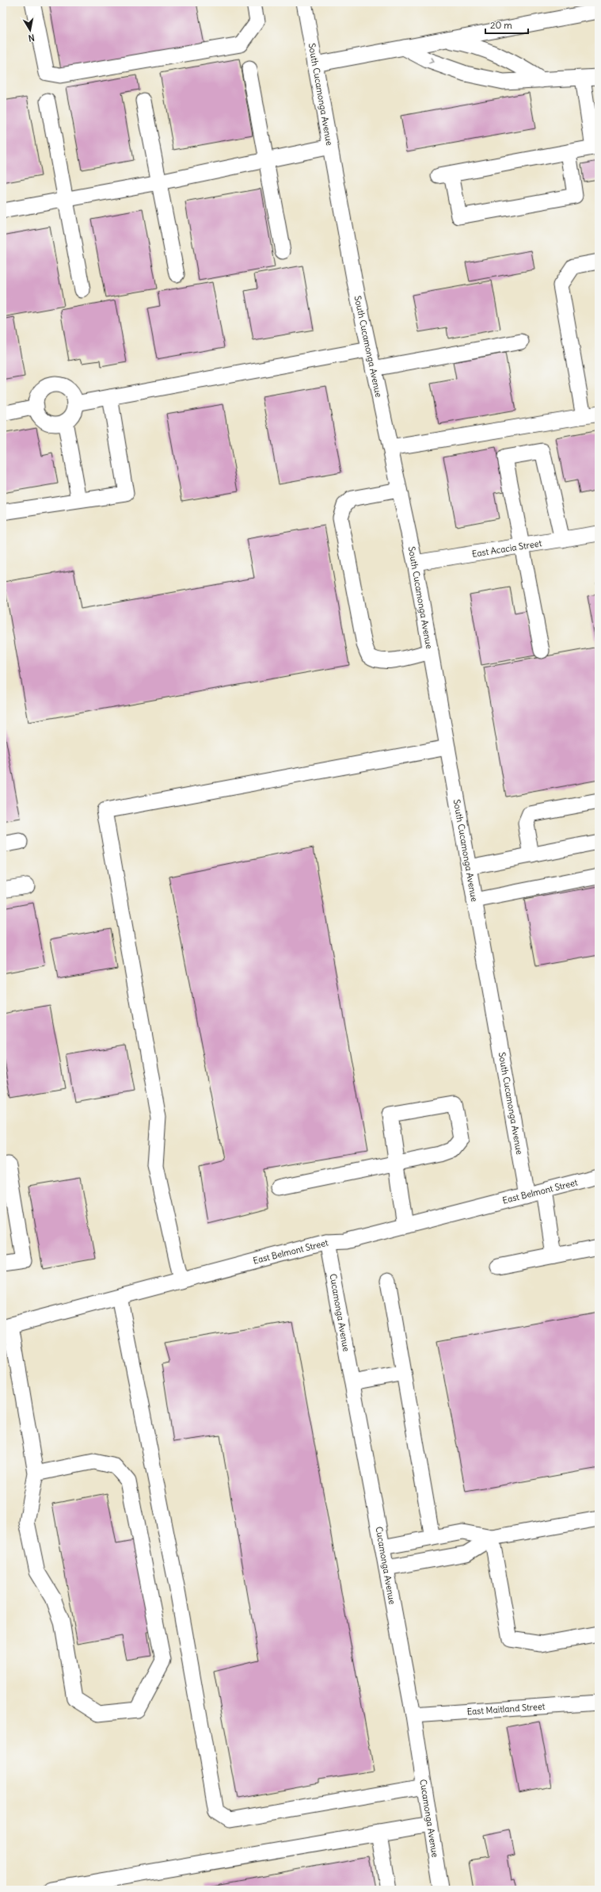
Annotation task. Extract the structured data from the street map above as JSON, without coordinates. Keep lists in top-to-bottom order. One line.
{"streets":{"street":["South Cucamonga Avenue","East Acacia Street","East Belmont Street","Cucamonga Avenue","East Maitland Street"]},"crossings":[["South Cucamonga Avenue","East Acacia Street"],["South Cucamonga Avenue","East Belmont Street"],["East Belmont Street","Cucamonga Avenue"],["Cucamonga Avenue","East Maitland Street"]],"scale_bar":"20 m","north":"bottom"}
